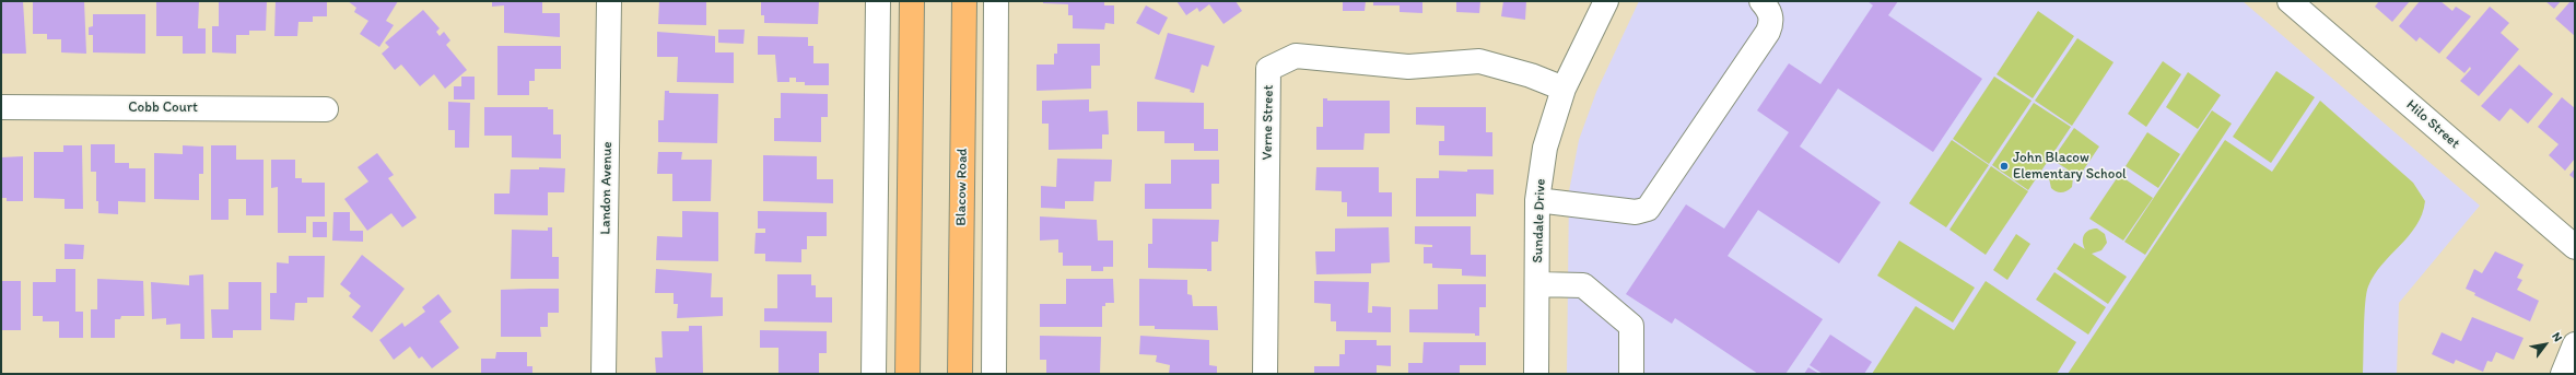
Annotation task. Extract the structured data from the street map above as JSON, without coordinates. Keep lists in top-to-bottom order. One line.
{"streets":{"main road":["Blacow Road"],"street":["Cobb Court","Verne Street","Hilo Street","Landon Avenue","Sundale Drive"]},"crossings":[["Verne Street","Sundale Drive"]],"places":["John Blacow Elementary School"],"north":"top right"}
